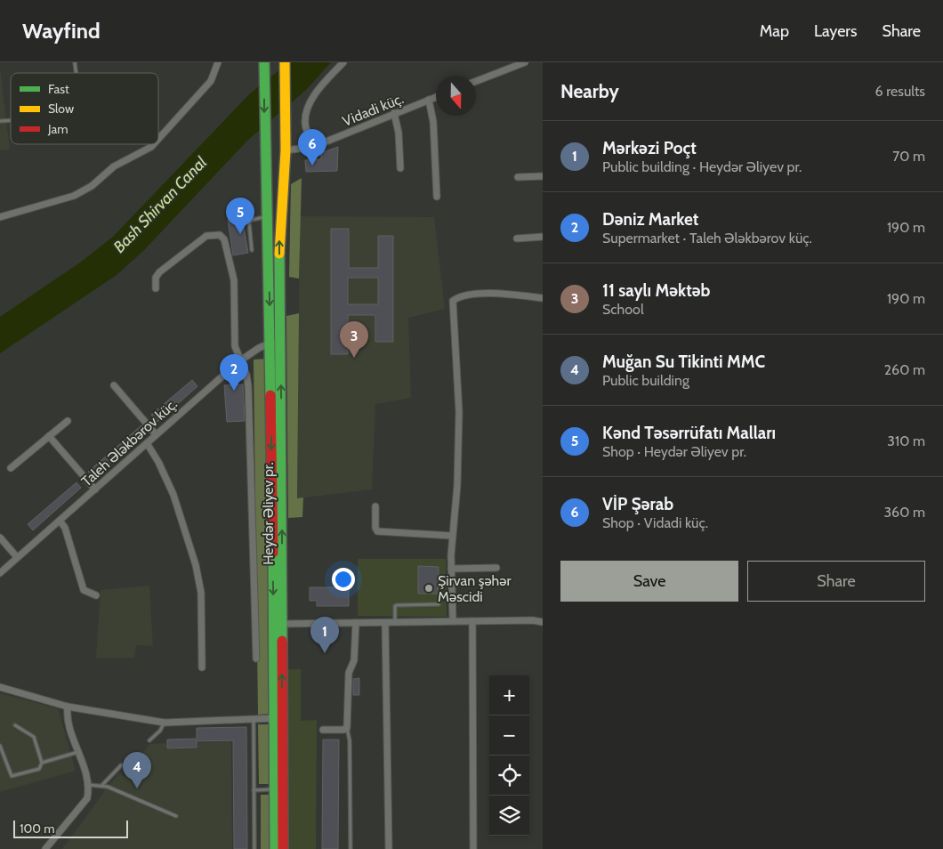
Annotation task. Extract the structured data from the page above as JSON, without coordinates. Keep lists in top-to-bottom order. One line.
{"streets":{"main road":["Heydər Əliyev pr."],"street":["Vidadi küç.","Taleh Ələkbərov küç."]},"crossings":[["Vidadi küç.","Heydər Əliyev pr."],["Taleh Ələkbərov küç.","Heydər Əliyev pr."]],"water":["Bash Shirvan Canal"],"places":["Şirvan şəhər Məscidi"],"legend":["Fast","Slow","Jam"],"scale_bar":"100 m","north":"bottom","page":{"header":"Wayfind","nav":["Map","Layers","Share"],"heading":["Nearby","6 results"],"list":[{"mark":"1","name":"Mərkəzi Poçt","note":"Public building · Heydər Əliyev pr.","value":"70 m"},{"mark":"2","name":"Dəniz Market","note":"Supermarket · Taleh Ələkbərov küç.","value":"190 m"},{"mark":"3","name":"11 saylı Məktəb","note":"School","value":"190 m"},{"mark":"4","name":"Muğan Su Tikinti MMC","note":"Public building","value":"260 m"},{"mark":"5","name":"Kənd Təsərrüfatı Malları","note":"Shop · Heydər Əliyev pr.","value":"310 m"},{"mark":"6","name":"VİP Şərab","note":"Shop · Vidadi küç.","value":"360 m"}],"pins":["6","5","3","2","1","4"],"buttons":["Save","Share"],"map_buttons":["+","−"],"scale":"100 m"}}
